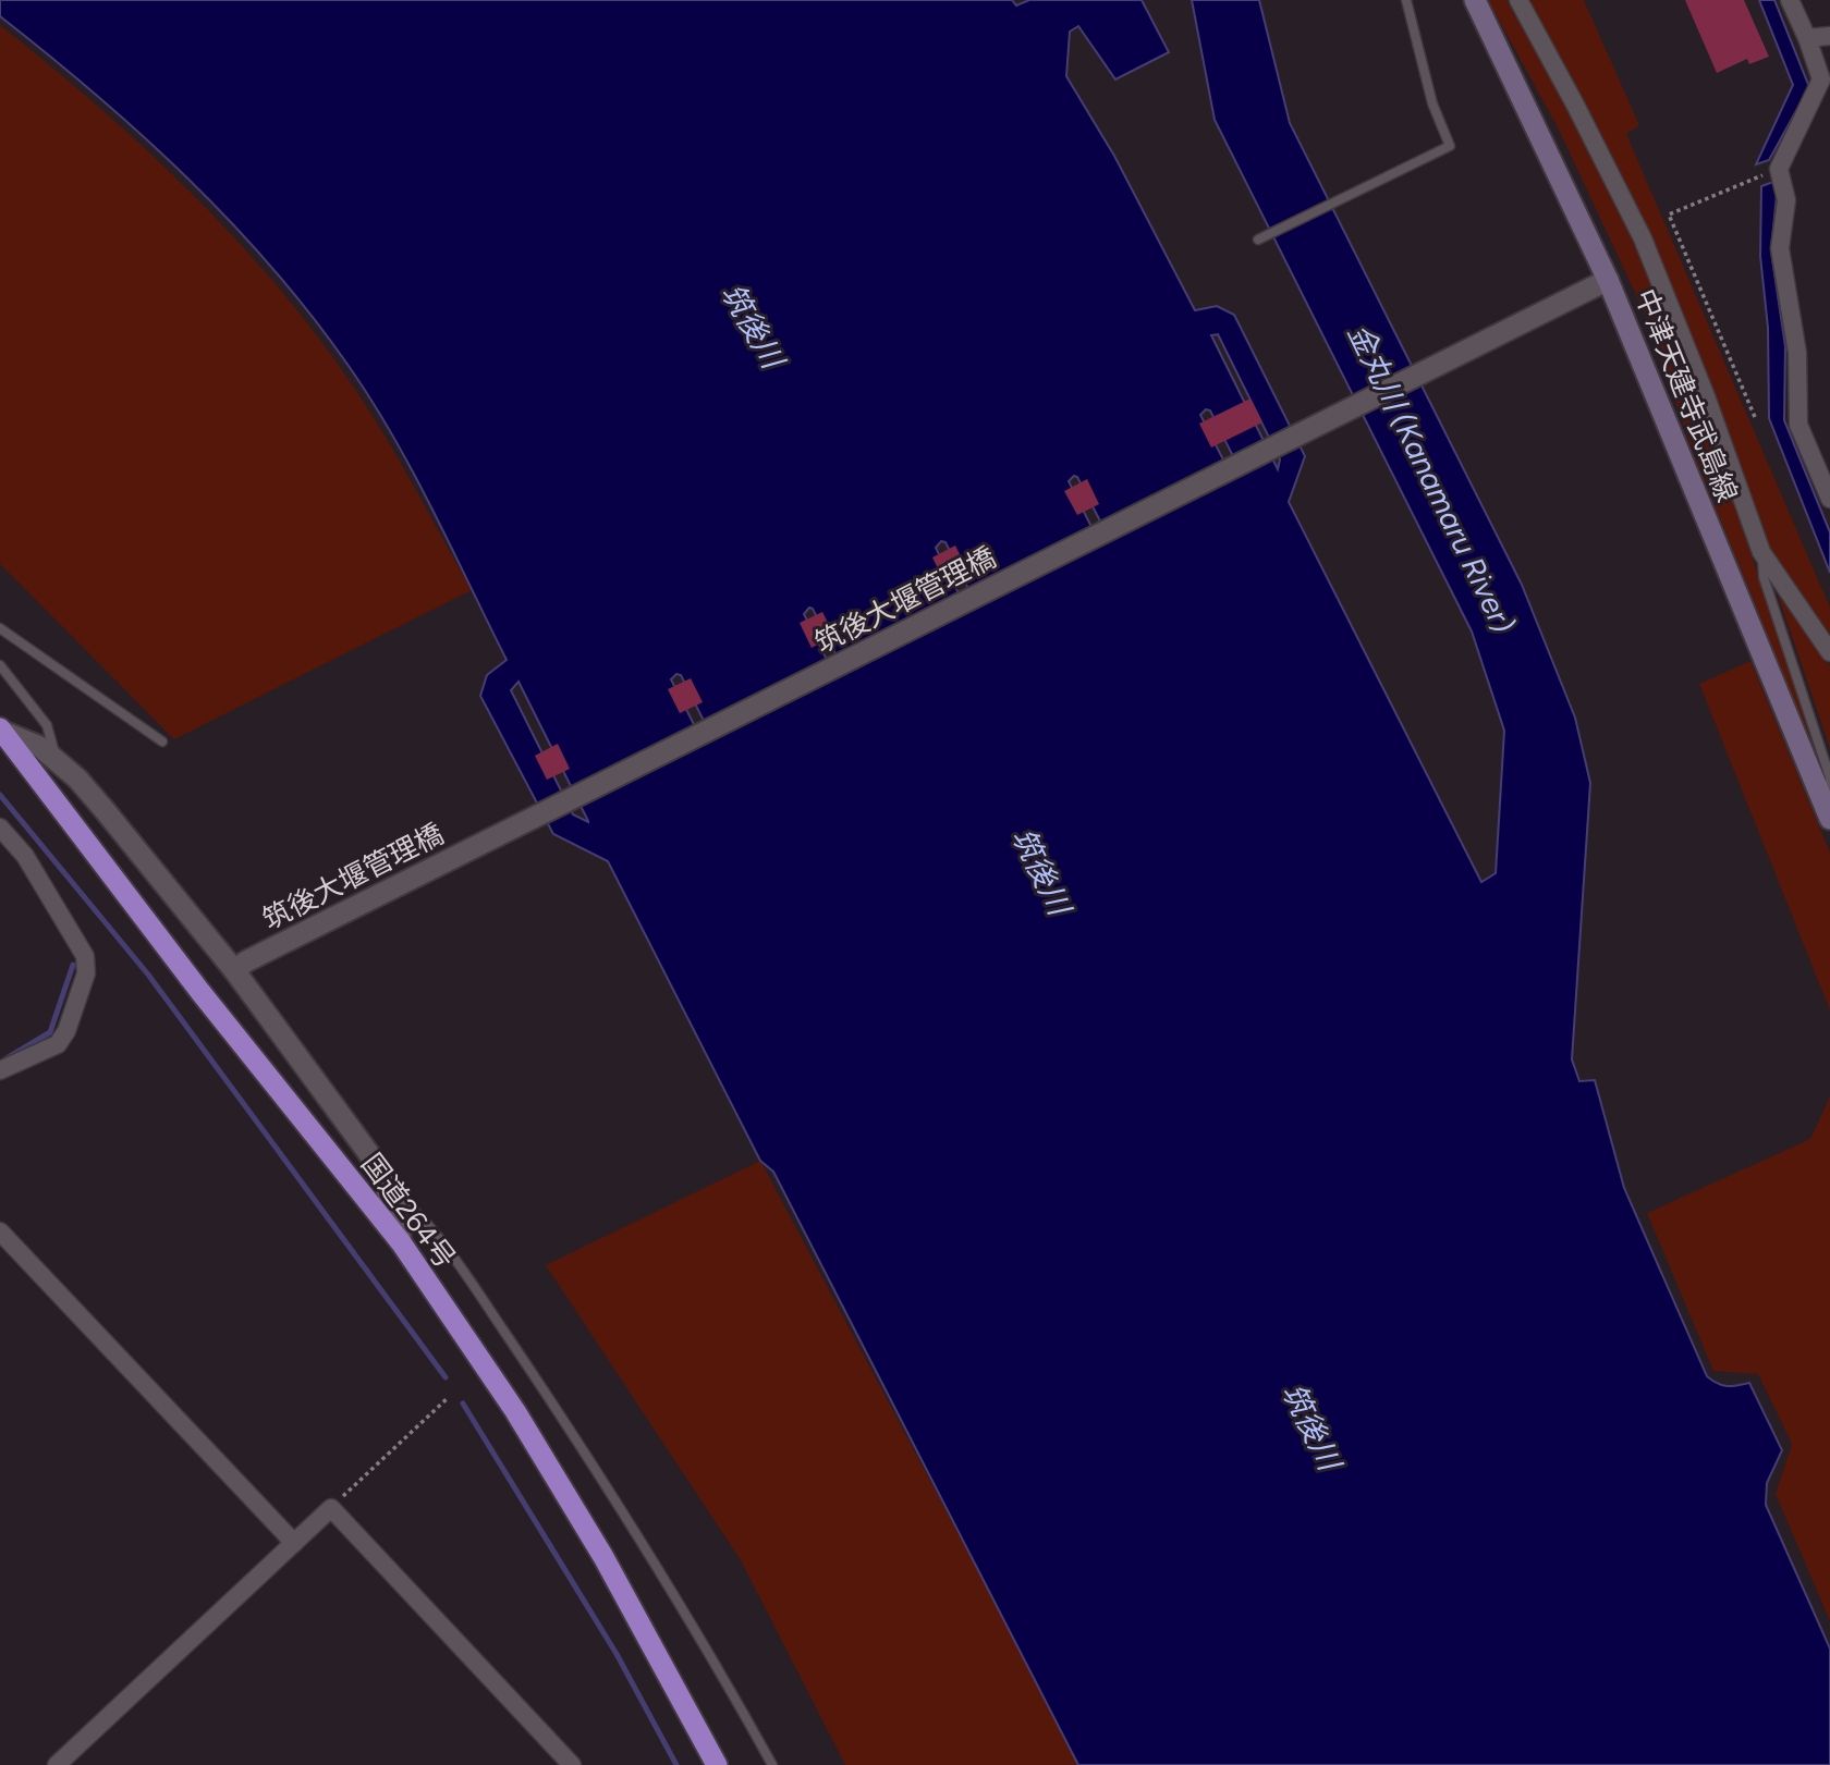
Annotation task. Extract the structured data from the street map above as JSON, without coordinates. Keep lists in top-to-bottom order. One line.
{"streets":{"highway":["国道264号"],"main road":["中津天建寺武島線"],"street":["筑後大堰管理橋"]},"crossings":[["中津天建寺武島線","筑後大堰管理橋"]],"water":["筑後川","金丸川 (Kanamaru River)"]}
